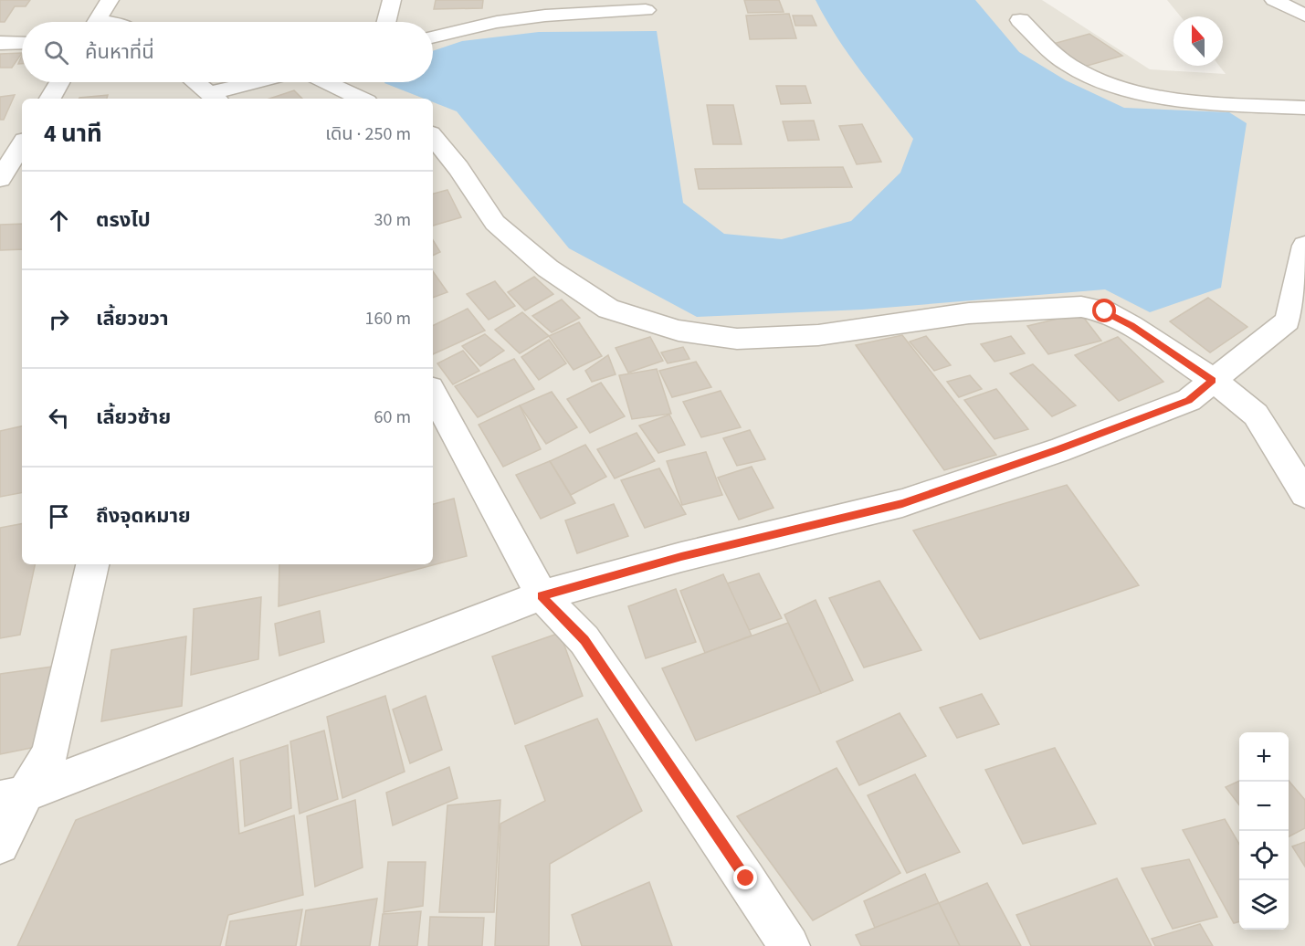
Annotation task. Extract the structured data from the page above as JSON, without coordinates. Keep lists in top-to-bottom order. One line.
{"north":"top","page":{"search":"ค้นหาที่นี่","heading":["4 นาที","เดิน · 250 m"],"list":[["ตรงไป","30 m"],["เลี้ยวขวา","160 m"],["เลี้ยวซ้าย","60 m"],"ถึงจุดหมาย"],"map_buttons":["+","−"]}}
